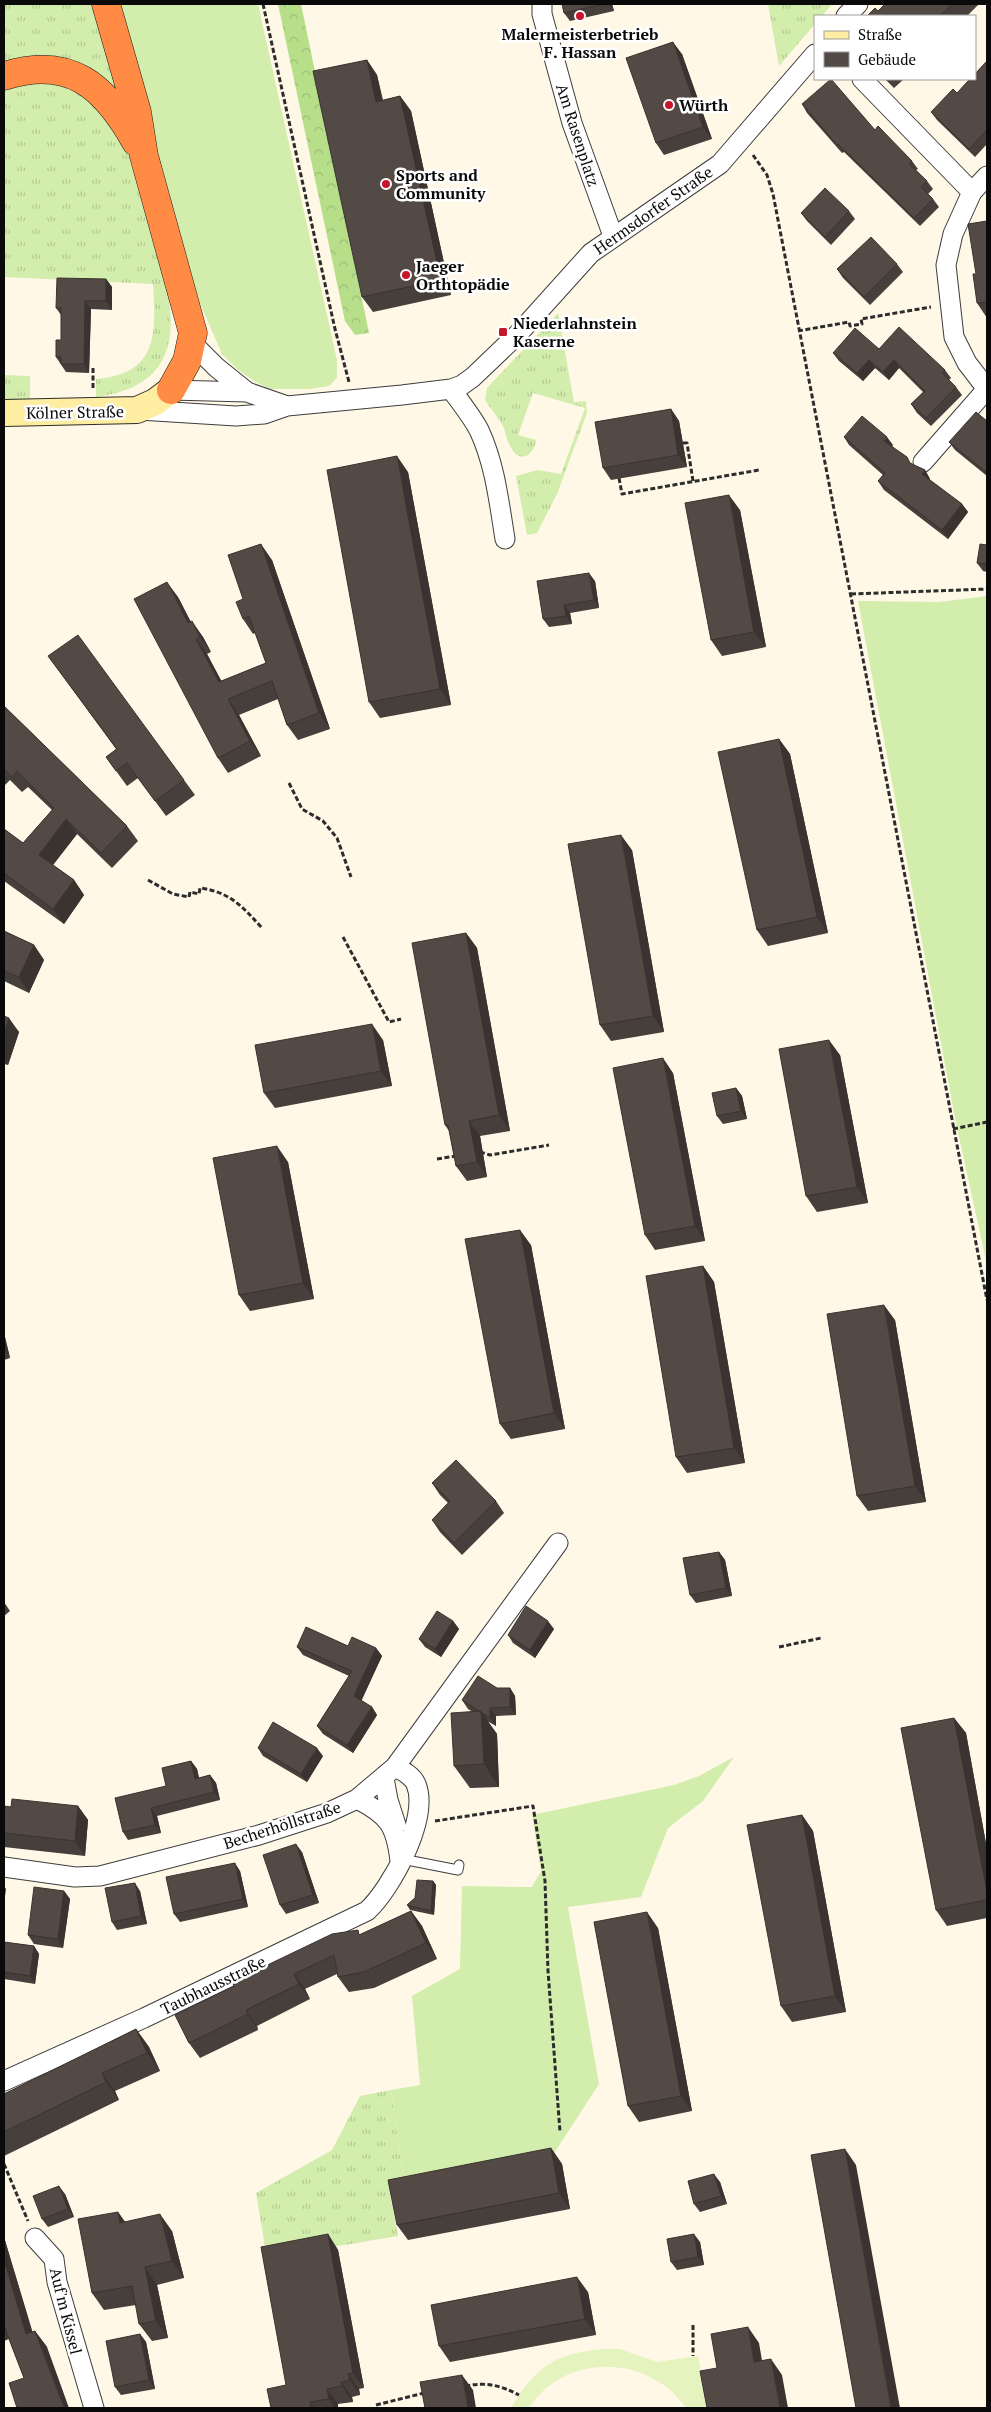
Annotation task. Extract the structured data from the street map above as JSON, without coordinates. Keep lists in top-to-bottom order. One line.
{"streets":{"street":["Am Rasenplatz","Hermsdorfer Straße","Kölner Straße","Becherhöllstraße","Taubhausstraße","Auf'm Kissel"]},"crossings":[["Am Rasenplatz","Hermsdorfer Straße"],["Hermsdorfer Straße","Kölner Straße"],["Becherhöllstraße","Taubhausstraße"]],"places":{"other":["Malermeisterbetrieb F. Hassan","Würth","Sports and Community","Jaeger Orthtopädie"],"transit":["Niederlahnstein Kaserne"]},"legend":["Straße","Gebäude"]}
